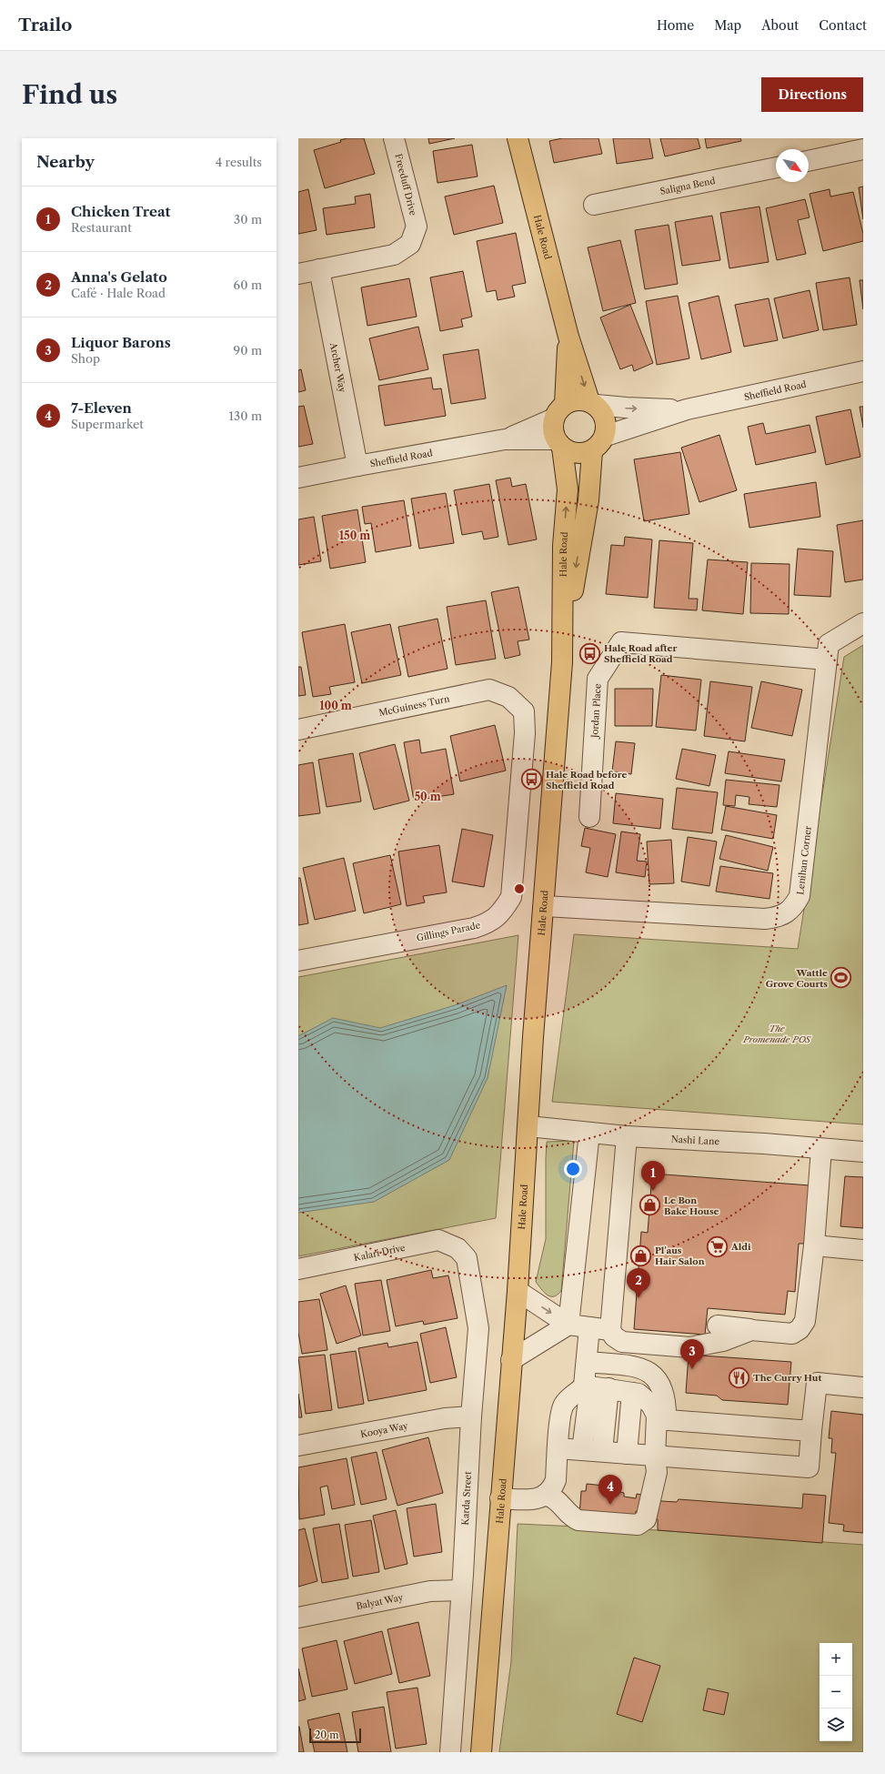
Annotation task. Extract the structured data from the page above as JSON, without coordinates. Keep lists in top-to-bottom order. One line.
{"streets":{"main road":["Hale Road"],"street":["Freeduff Drive","Saligna Bend","Archer Way","Sheffield Road","McGuiness Turn","Jordan Place","Lenihan Corner","Gillings Parade","Nashi Lane","Kalari Drive","Kooya Way","Karda Street","Balyat Way"]},"crossings":[["Freeduff Drive","Archer Way"],["Hale Road","Sheffield Road"],["Hale Road","Lenihan Corner"],["Hale Road","Nashi Lane"],["Archer Way","Sheffield Road"],["McGuiness Turn","Gillings Parade"],["Jordan Place","Lenihan Corner"],["Kalari Drive","Karda Street"],["Kooya Way","Karda Street"],["Karda Street","Balyat Way"]],"parks":["The Promenade POS"],"places":{"bus stop":["Hale Road after Sheffield Road","Hale Road before Sheffield Road"],"sports":["Wattle Grove Courts"],"shop":["Le Bon Bake House","Pl'aus Hair Salon"],"supermarket":["Aldi"],"restaurant":["The Curry Hut"]},"scale_bar":"20 m","north":"bottom right","page":{"header":"Trailo","nav":["Home","Map","About","Contact"],"buttons":"Directions","title":"Find us","heading":["Nearby","4 results"],"list":[{"mark":"1","name":"Chicken Treat","note":"Restaurant","value":"30 m"},{"mark":"2","name":"Anna's Gelato","note":"Café · Hale Road","value":"60 m"},{"mark":"3","name":"Liquor Barons","note":"Shop","value":"90 m"},{"mark":"4","name":"7-Eleven","note":"Supermarket","value":"130 m"}],"pins":["1","2","3","4"],"map_buttons":["+","−"],"scale":"20 m"},"rings":["150 m","100 m","50 m"]}
